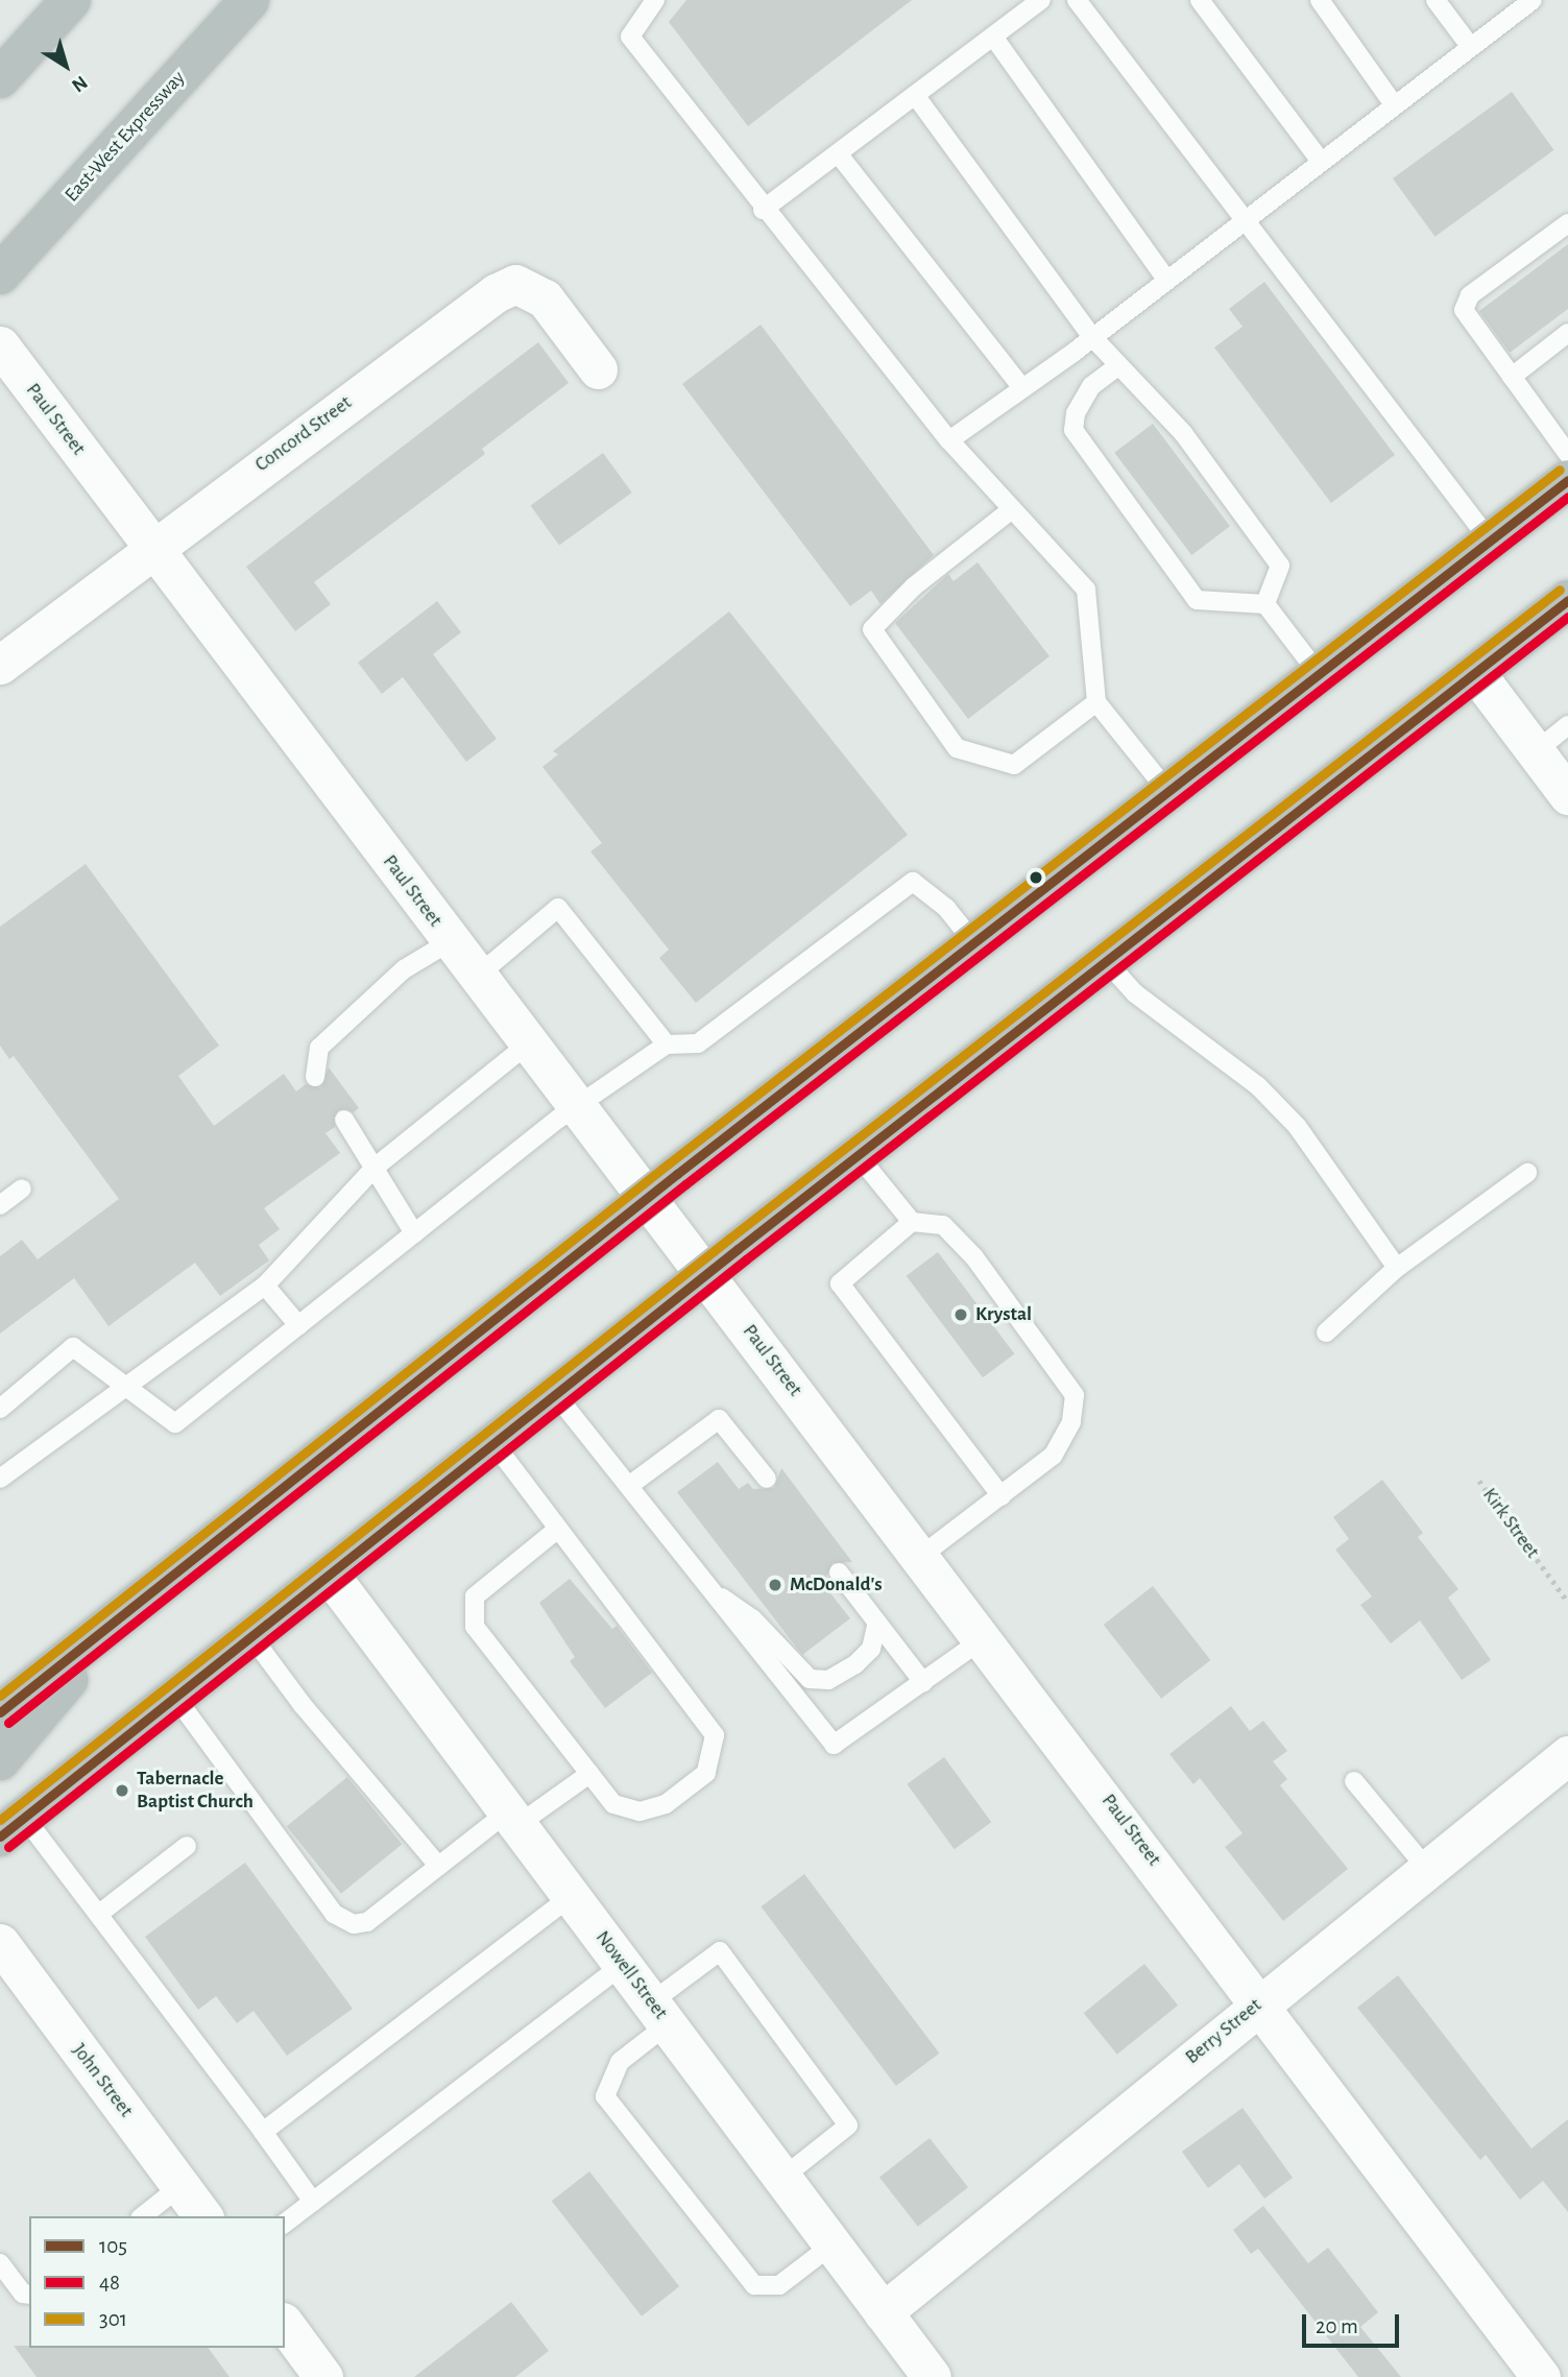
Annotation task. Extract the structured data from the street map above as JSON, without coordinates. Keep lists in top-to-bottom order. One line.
{"streets":{"highway":["East-West Expressway"],"street":["Paul Street","Concord Street","Nowell Street","Berry Street","John Street"],"path":["Kirk Street"]},"crossings":[["Paul Street","Concord Street"],["Paul Street","Berry Street"],["Nowell Street","Berry Street"]],"places":["Krystal","McDonald's","Tabernacle Baptist Church"],"lines":["transit line 301","transit line 105","transit line 48"],"legend":["105","48","301"],"scale_bar":"20 m","north":"bottom right"}
